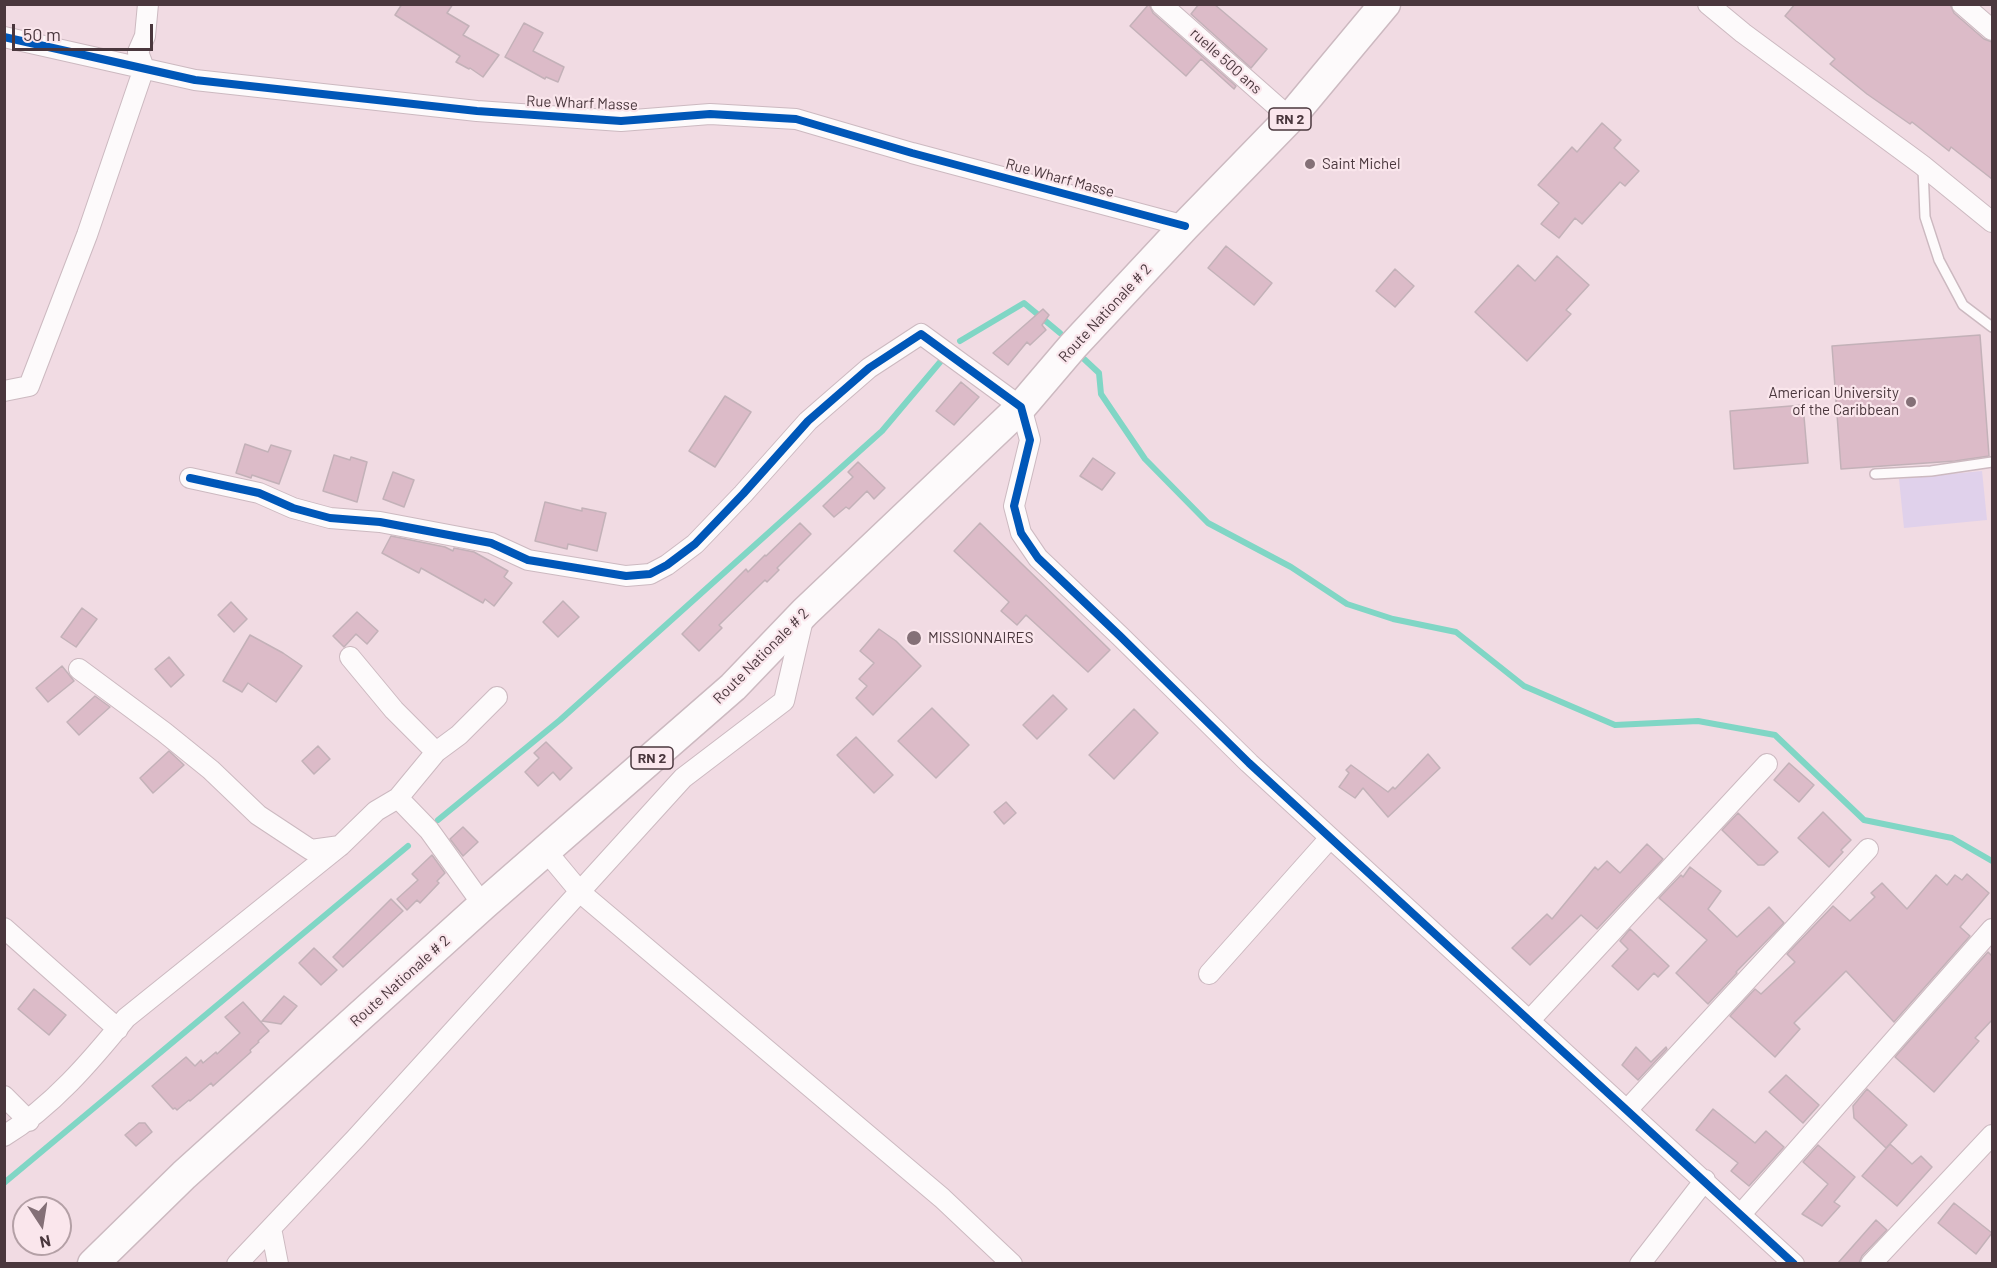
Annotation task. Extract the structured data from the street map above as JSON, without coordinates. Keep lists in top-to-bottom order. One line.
{"streets":{"main road":["RN 2","Route Nationale # 2"],"street":["ruelle 500 ans","Rue Wharf Masse"]},"crossings":[["ruelle 500 ans","Route Nationale # 2"],["Rue Wharf Masse","Route Nationale # 2"]],"places":["Saint Michel","American University of the Caribbean","MISSIONNAIRES"],"scale_bar":"50 m","north":"bottom"}
